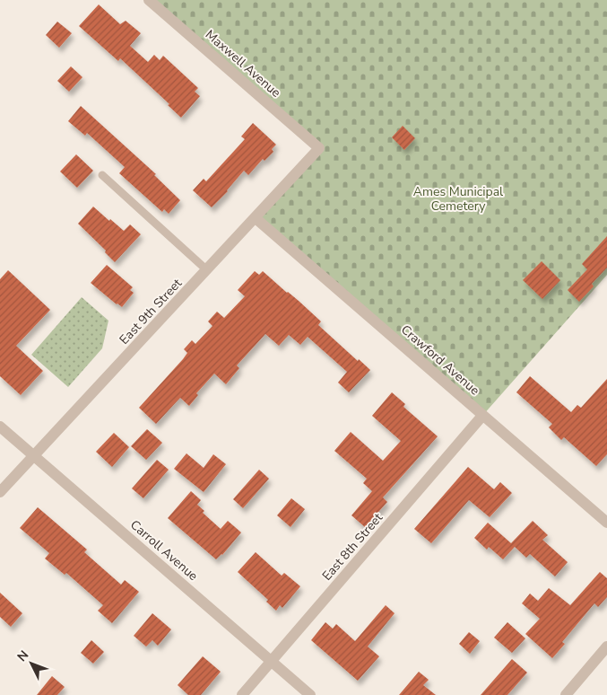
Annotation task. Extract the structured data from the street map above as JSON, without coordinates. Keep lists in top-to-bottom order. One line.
{"streets":{"street":["Maxwell Avenue","East 9th Street","Crawford Avenue","East 8th Street","Carroll Avenue"]},"crossings":[["Maxwell Avenue","East 9th Street"],["East 9th Street","Crawford Avenue"],["East 9th Street","Carroll Avenue"],["Crawford Avenue","East 8th Street"],["East 8th Street","Carroll Avenue"]],"parks":["Ames Municipal Cemetery"],"north":"top left"}
